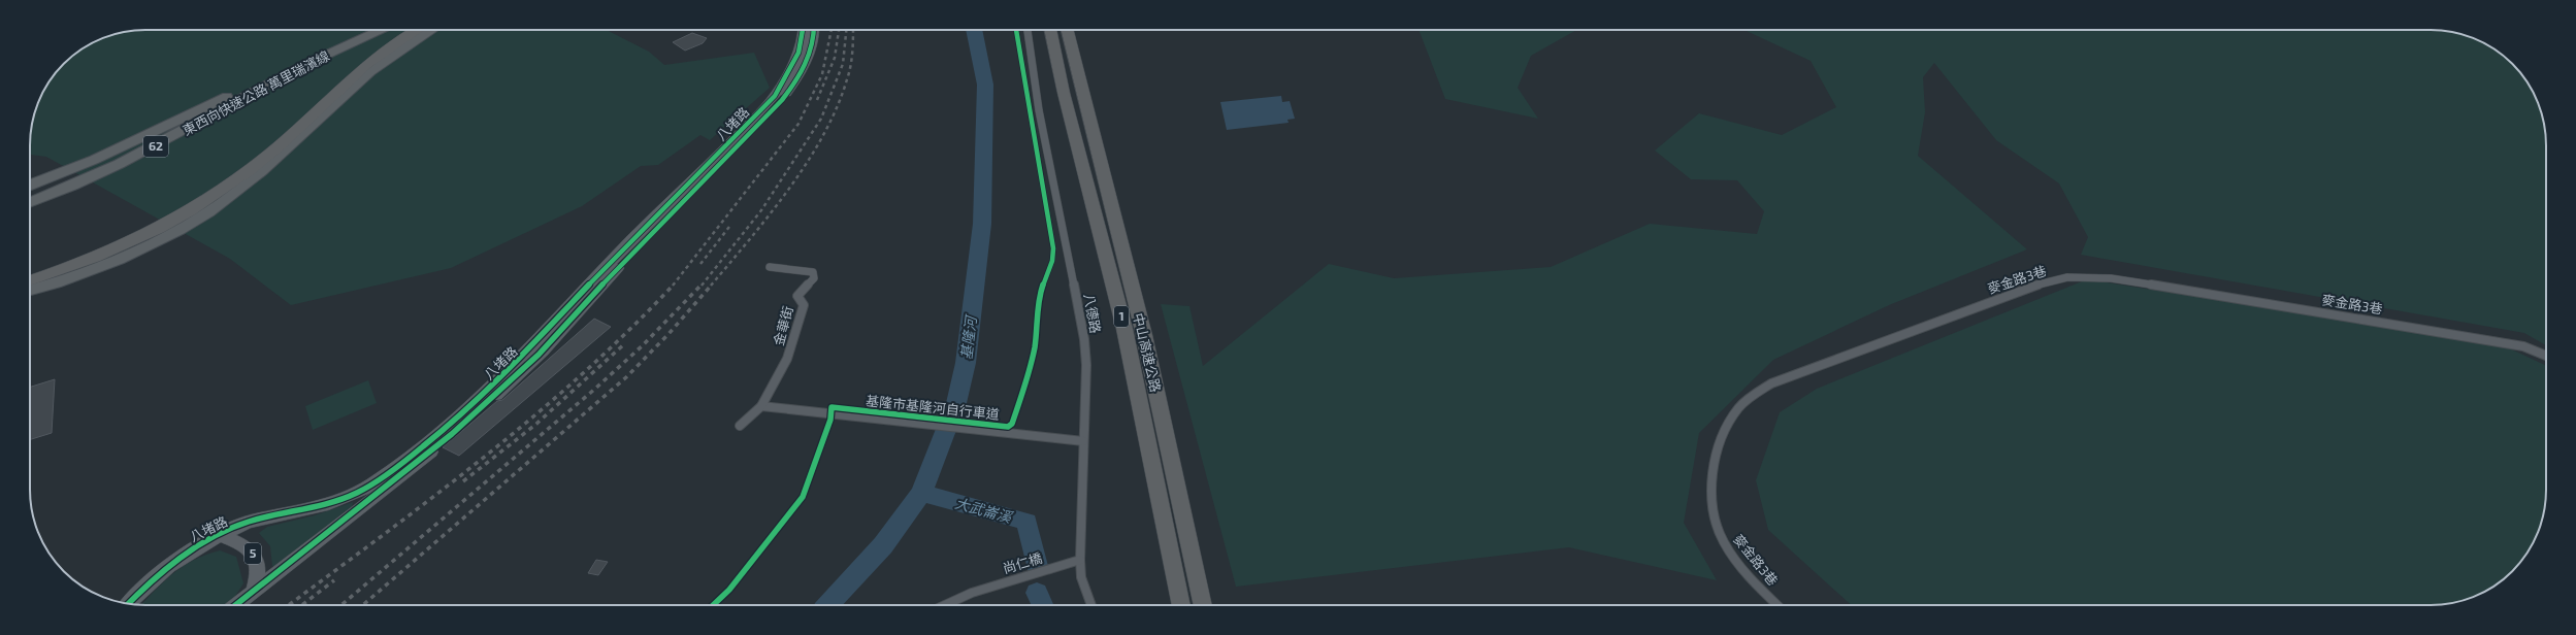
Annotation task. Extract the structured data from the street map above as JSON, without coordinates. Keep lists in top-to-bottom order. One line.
{"streets":{"highway":["東西向快速公路 萬里瑞濱線","62","1","中山高速公路"],"main road":["八堵路","5"],"street":["麥金路3巷","八德路","金華街","尚仁橋"],"cycle path":["基隆市基隆河自行車道"]},"crossings":[["八堵路","5"],["八德路","尚仁橋"]],"water":["基隆河","大武崙溪"]}
